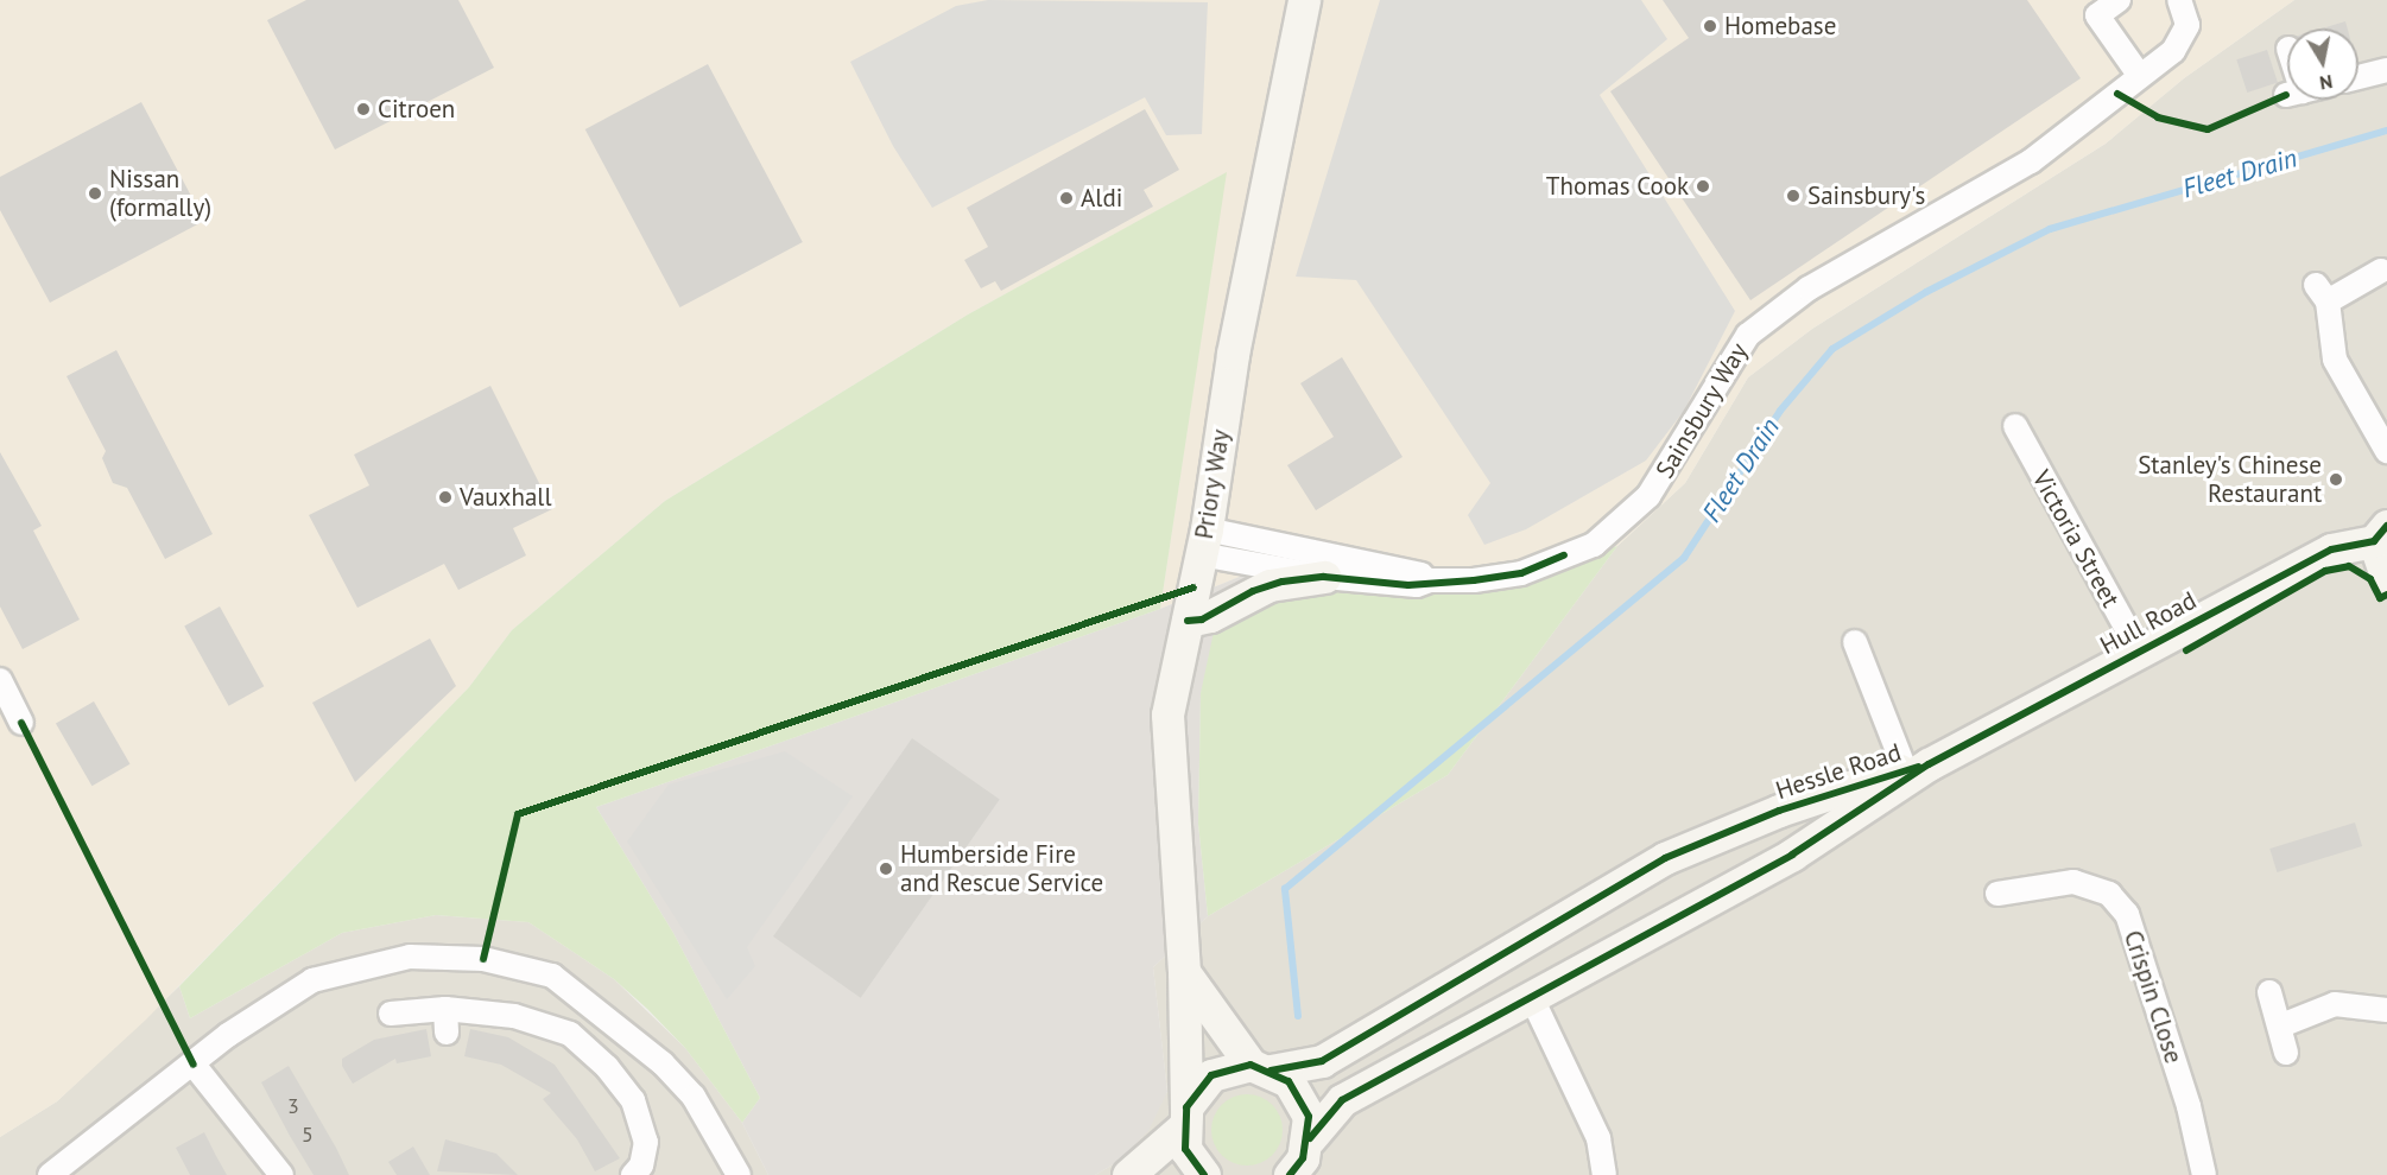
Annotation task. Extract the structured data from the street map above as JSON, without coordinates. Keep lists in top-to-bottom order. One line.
{"streets":{"street":["Sainsbury Way","Priory Way","Victoria Street","Hull Road","Hessle Road","Crispin Close"]},"crossings":[["Sainsbury Way","Priory Way"],["Priory Way","Hessle Road"],["Victoria Street","Hull Road"],["Hull Road","Hessle Road"]],"water":["Fleet Drain"],"places":["Homebase","Citroen","Thomas Cook","Nissan (formally)","Sainsbury's","Aldi","Stanley's Chinese Restaurant","Vauxhall","Humberside Fire and Rescue Service"],"house_numbers":["3","5"],"north":"bottom"}
